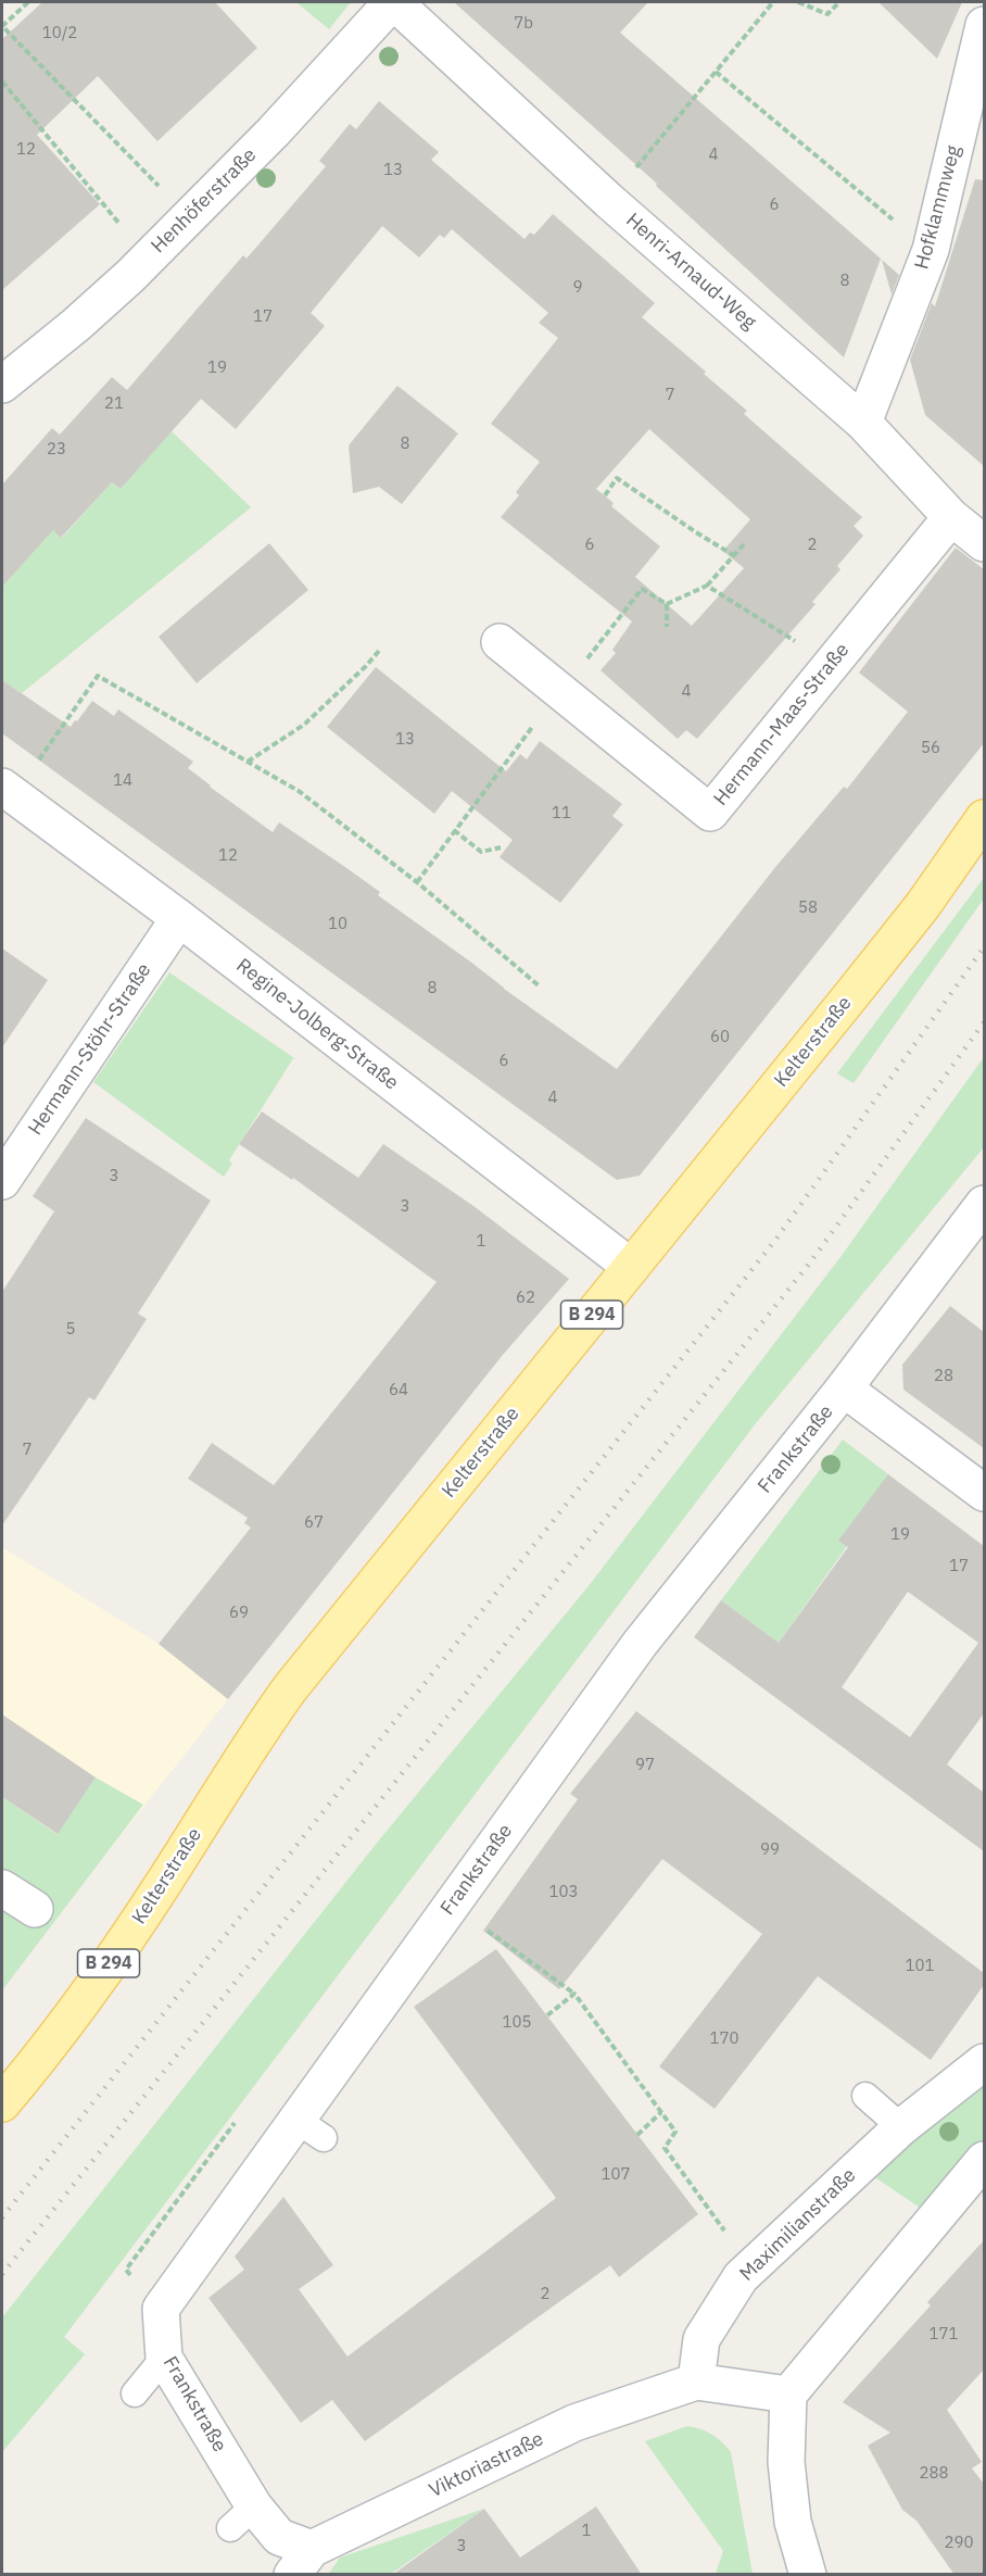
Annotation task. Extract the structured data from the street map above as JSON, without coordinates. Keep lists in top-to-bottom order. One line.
{"streets":{"main road":["Kelterstraße","B 294"],"street":["Henhöferstraße","Hofklammweg","Henri-Arnaud-Weg","Hermann-Maas-Straße","Regine-Jolberg-Straße","Hermann-Stöhr-Straße","Frankstraße","Maximilianstraße","Viktoriastraße"]},"crossings":[["Henhöferstraße","Henri-Arnaud-Weg"],["Hofklammweg","Henri-Arnaud-Weg"],["Henri-Arnaud-Weg","Hermann-Maas-Straße"],["Regine-Jolberg-Straße","Kelterstraße"],["Regine-Jolberg-Straße","Hermann-Stöhr-Straße"],["Frankstraße","Viktoriastraße"],["Maximilianstraße","Viktoriastraße"]],"house_numbers":["7b","10/2","12","4","13","6","8","9","17","19","7","21","8","23","6","2","4","13","56","14","11","12","58","10","8","60","6","4","3","3","1","62","5","28","64","7","67","19","17","69","97","99","103","101","105","170","107","2","171","288","1","290","3"]}
